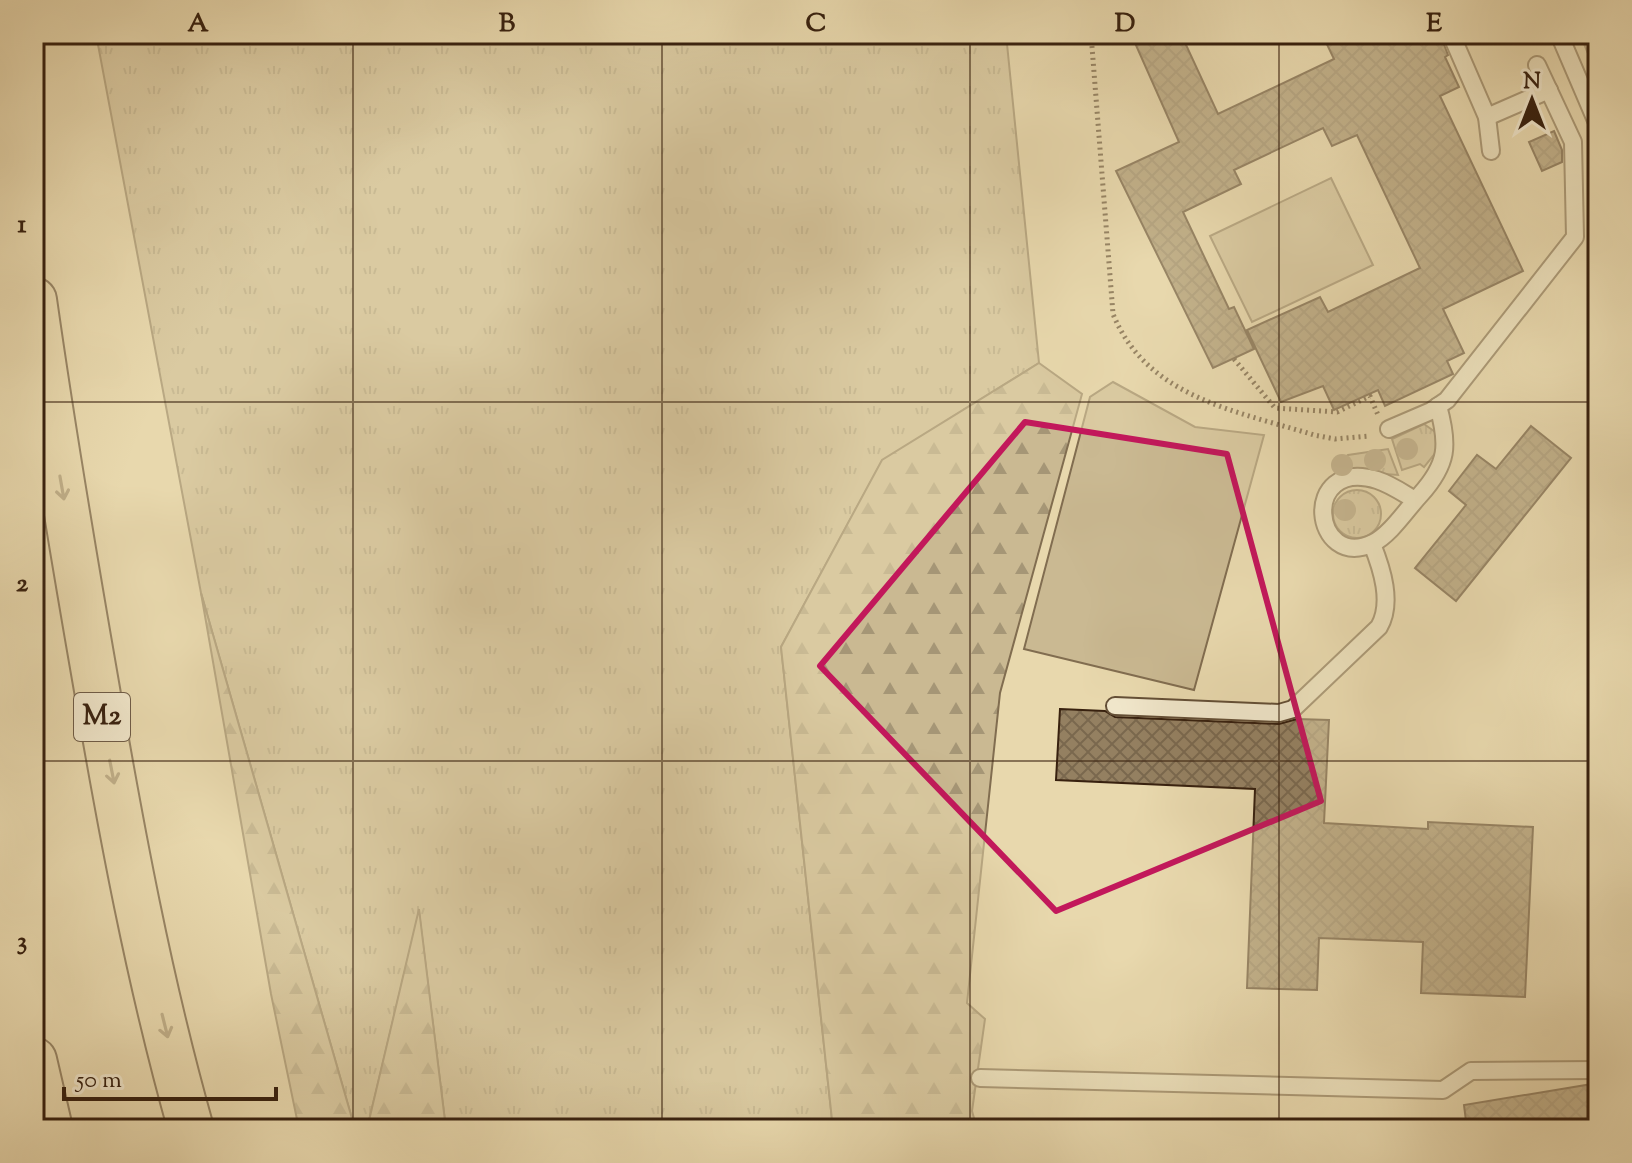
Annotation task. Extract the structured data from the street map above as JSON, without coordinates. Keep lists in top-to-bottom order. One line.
{"streets":{"highway":["M2"]},"scale_bar":"50 m","north":"top","grid":{"columns":["A","B","C","D","E"],"rows":["1","2","3"]}}
